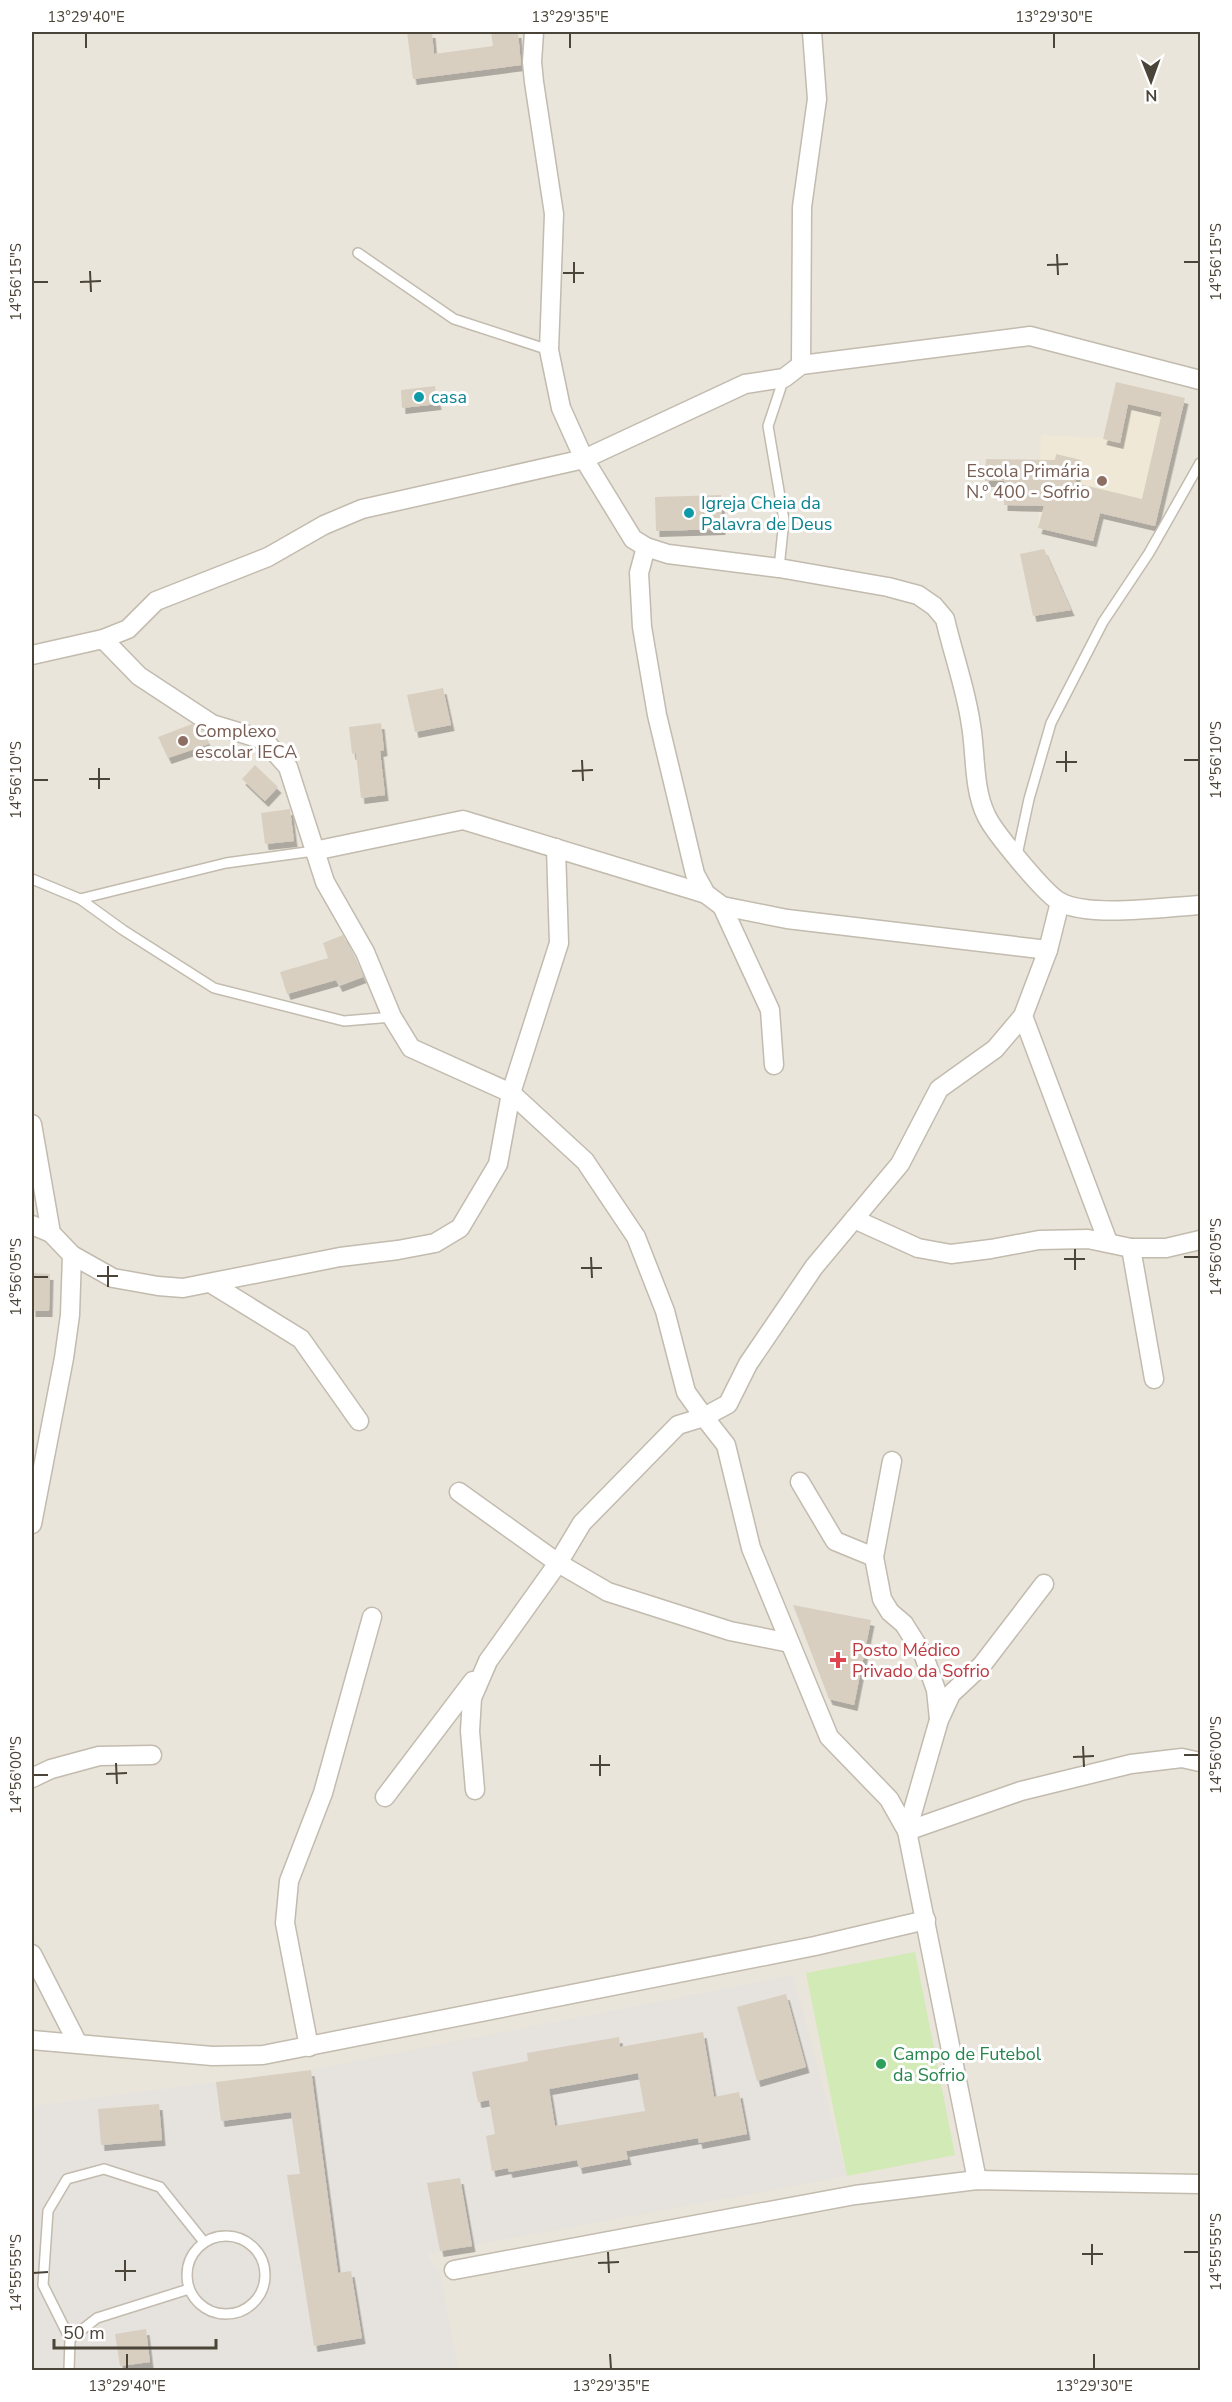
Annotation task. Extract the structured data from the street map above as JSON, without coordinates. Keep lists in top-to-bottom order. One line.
{"places":{"other":["casa","Escola Primária N.º 400 - Sofrio","Igreja Cheia da Palavra de Deus","Complexo escolar IECA","Campo de Futebol da Sofrio"],"health":["Posto Médico Privado da Sofrio"]},"scale_bar":"50 m","north":"bottom","coordinates":["13°29'40\"E","13°29'35\"E","13°29'30\"E","14°56'15\"S","14°56'10\"S","14°56'05\"S","14°56'00\"S","14°55'55\"S"]}
